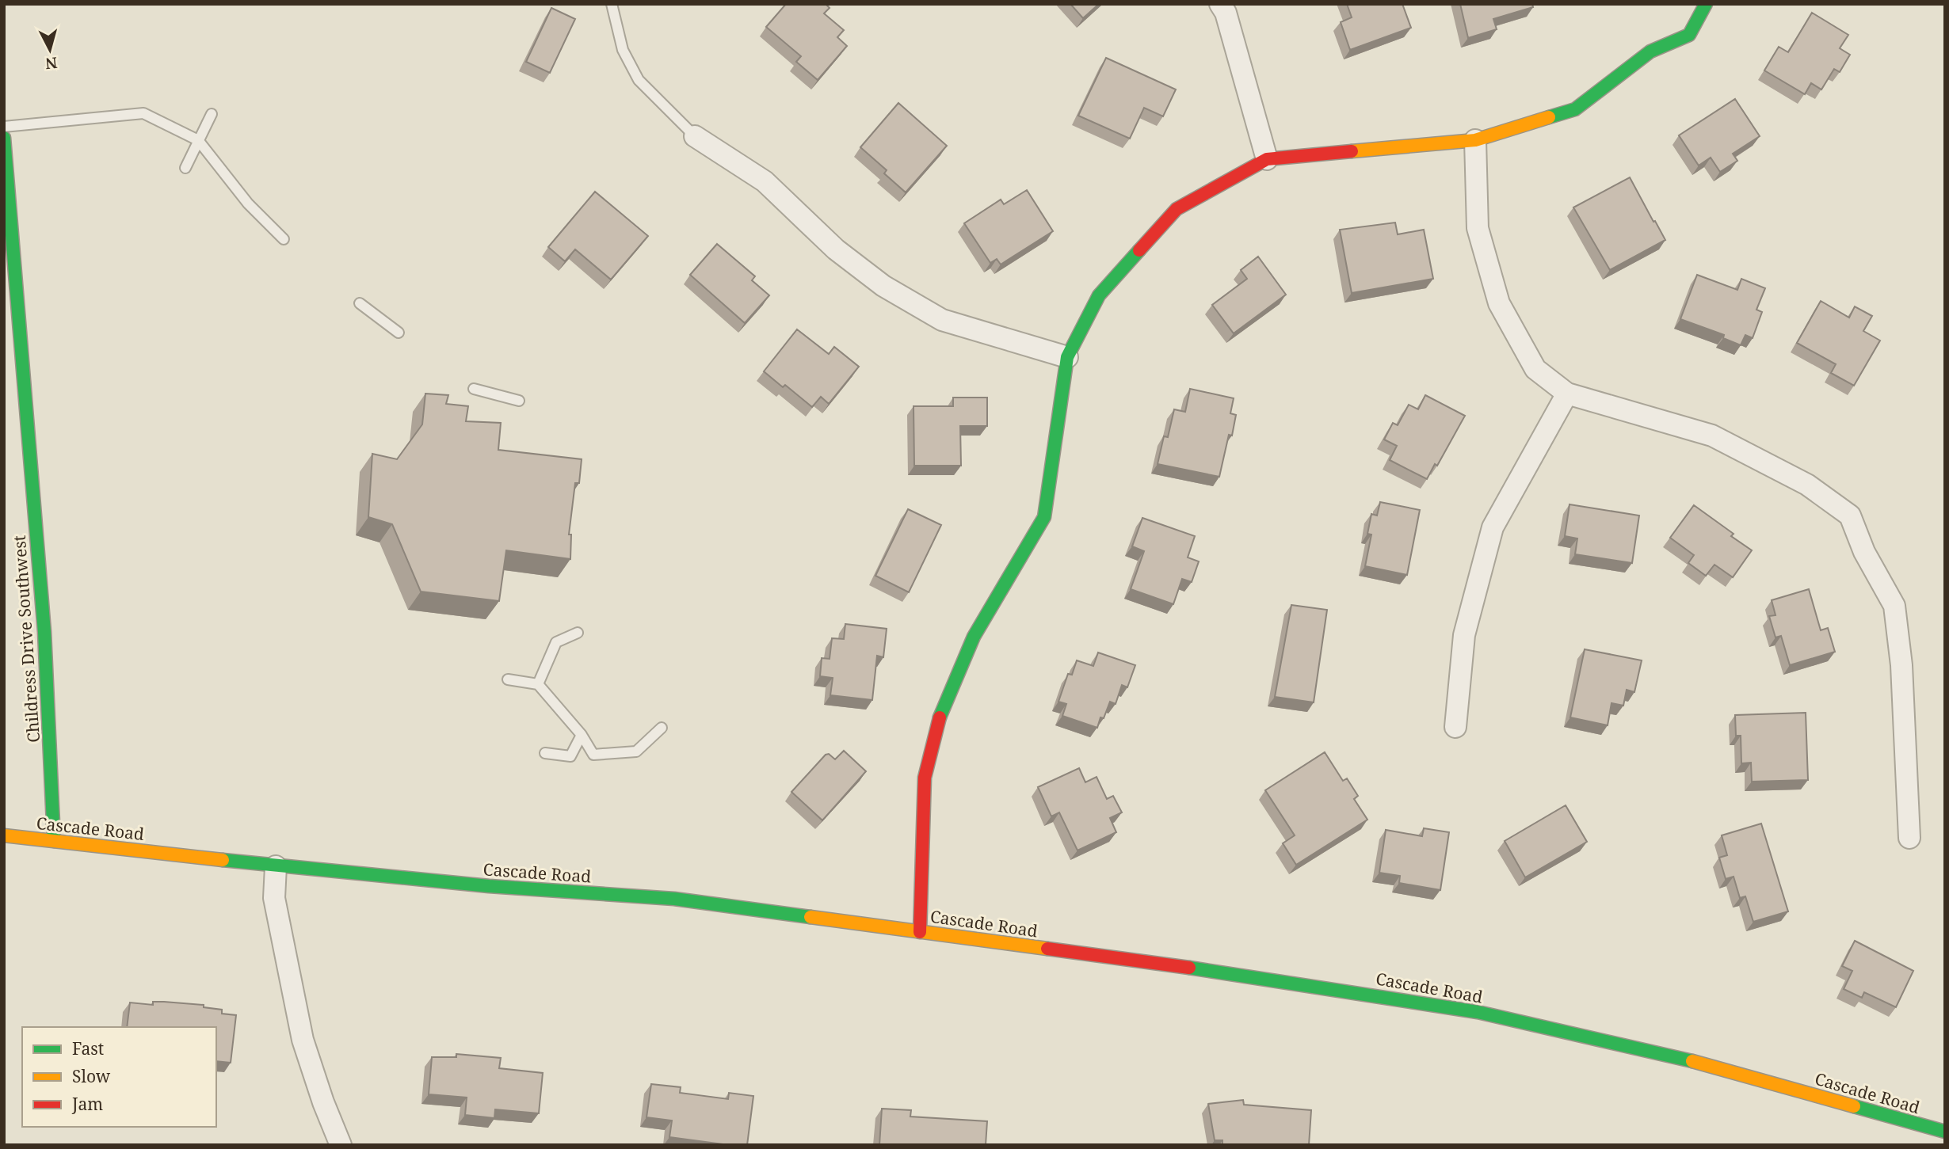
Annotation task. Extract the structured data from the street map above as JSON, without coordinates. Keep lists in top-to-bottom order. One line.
{"streets":{"street":["Childress Drive Southwest","Cascade Road"]},"crossings":[["Childress Drive Southwest","Cascade Road"]],"legend":["Fast","Slow","Jam"],"north":"bottom"}
